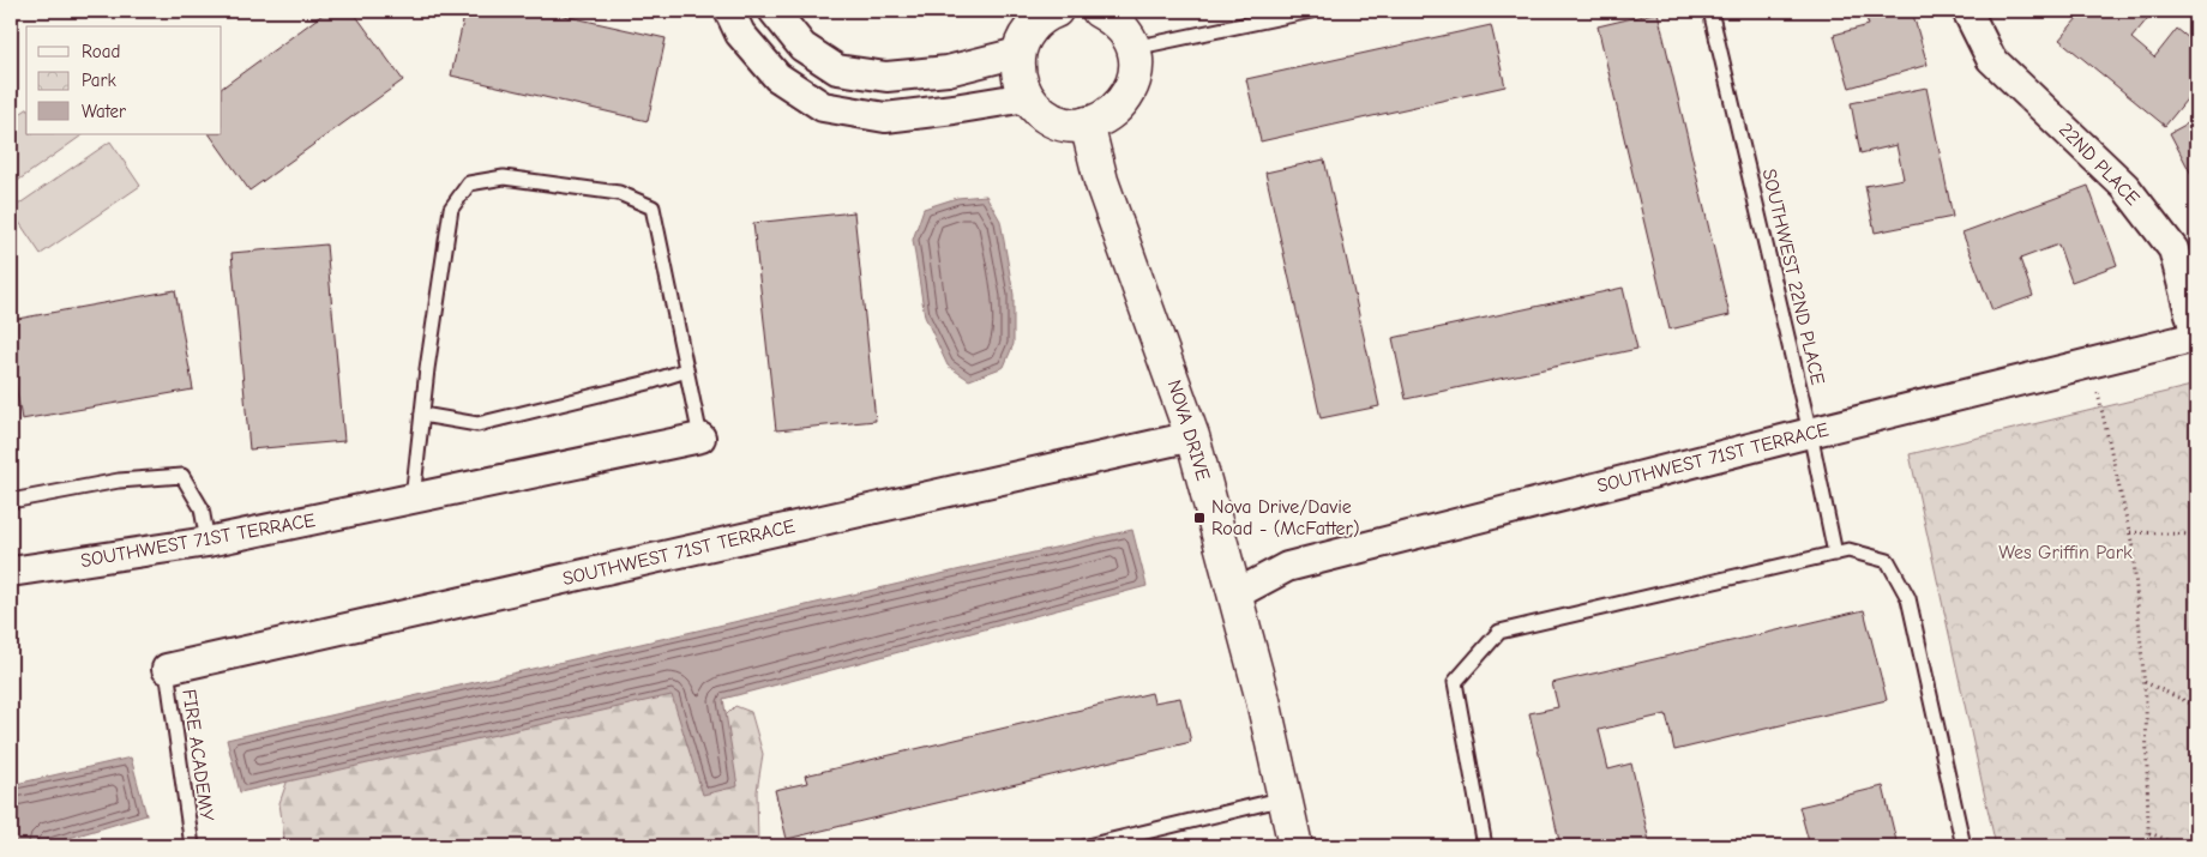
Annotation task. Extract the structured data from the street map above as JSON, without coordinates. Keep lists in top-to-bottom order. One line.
{"streets":{"street":["22ND PLACE","NOVA DRIVE","SOUTHWEST 71ST TERRACE"],"lane":["SOUTHWEST 22ND PLACE","FIRE ACADEMY"]},"crossings":[["22ND PLACE","SOUTHWEST 71ST TERRACE"],["SOUTHWEST 22ND PLACE","SOUTHWEST 71ST TERRACE"],["NOVA DRIVE","SOUTHWEST 71ST TERRACE"],["SOUTHWEST 71ST TERRACE","FIRE ACADEMY"]],"parks":["Wes Griffin Park"],"places":{"transit":["Nova Drive/Davie Road - (McFatter)"]},"legend":["Road","Park","Water"]}
